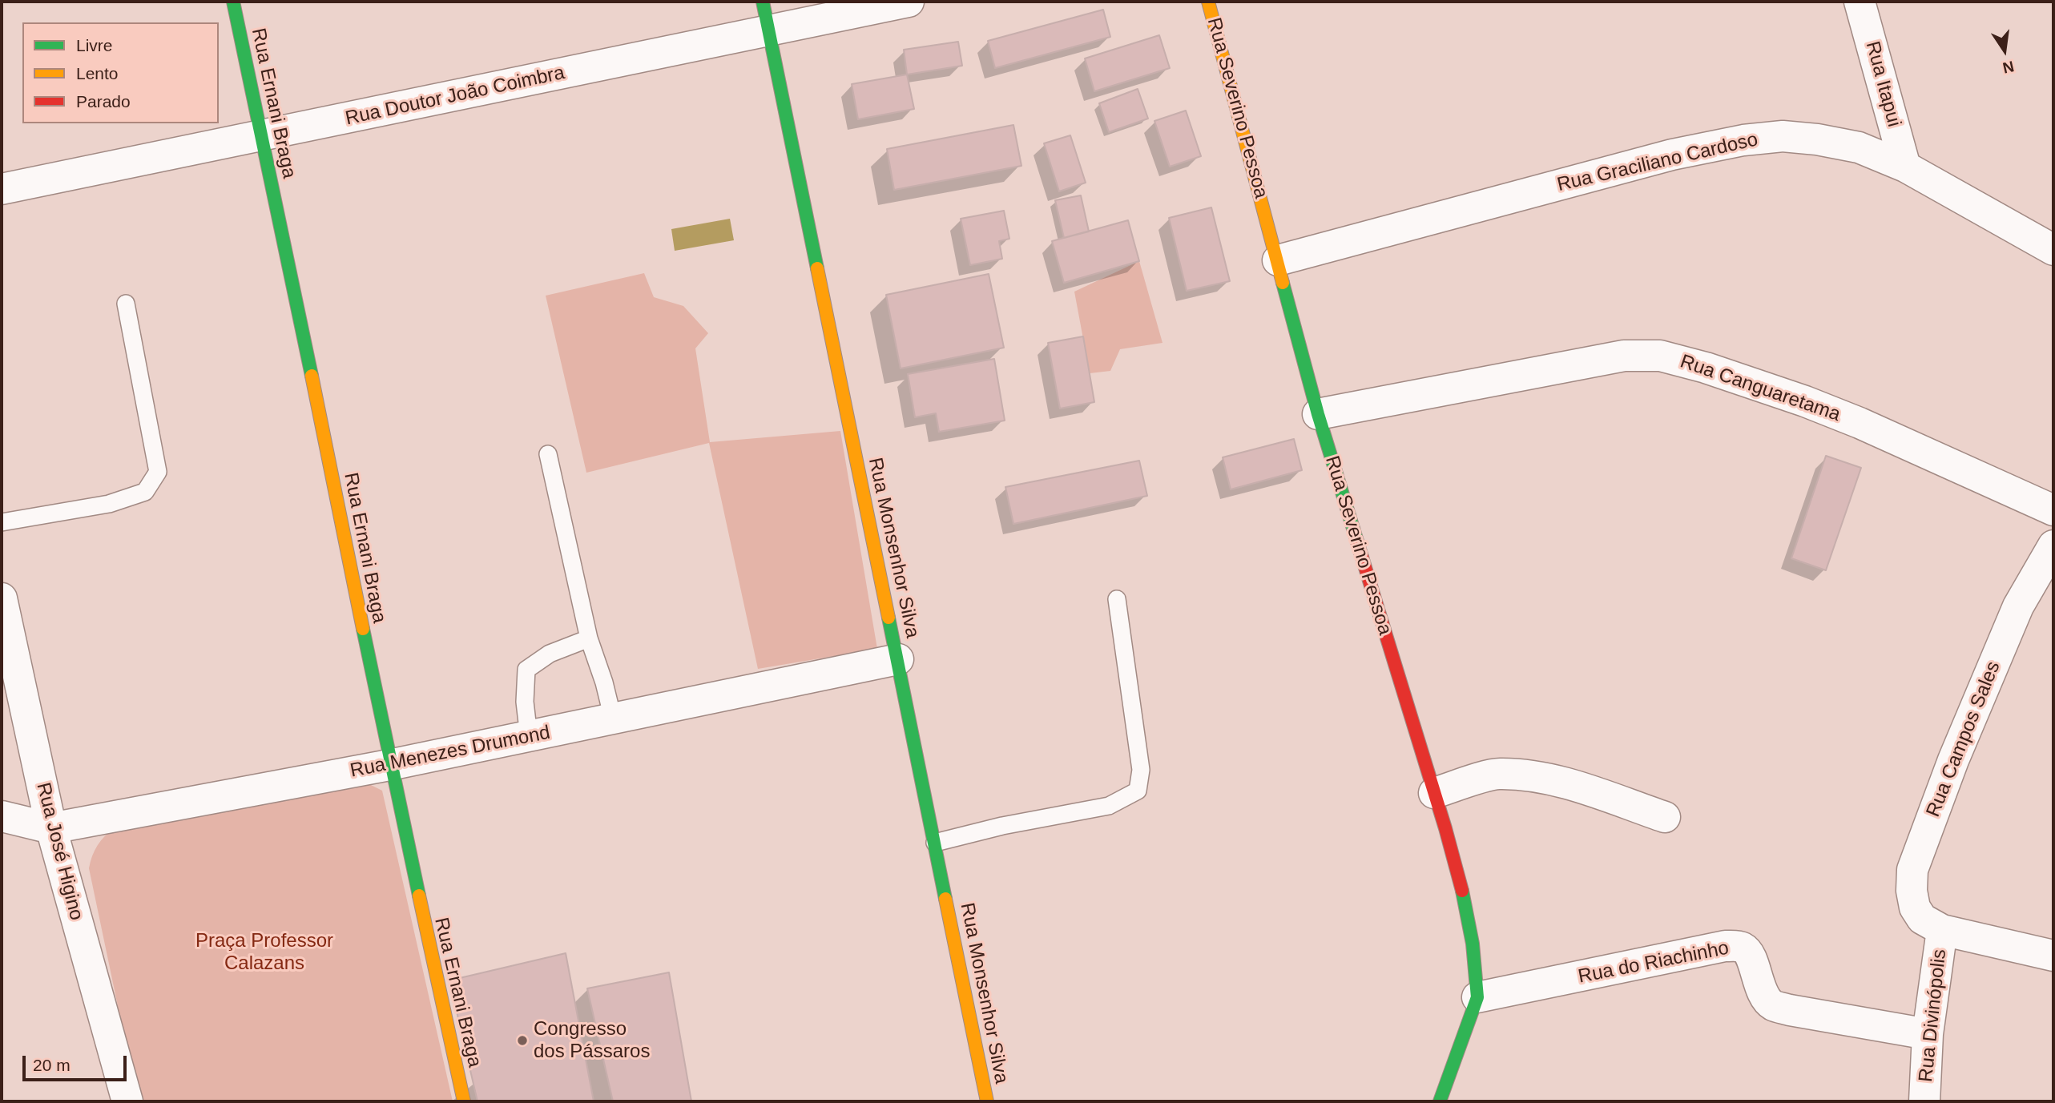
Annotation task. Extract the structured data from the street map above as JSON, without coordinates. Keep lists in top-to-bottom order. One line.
{"streets":{"street":["Rua Itapui","Rua Doutor João Coimbra","Rua Ernani Braga","Rua Severino Pessoa","Rua Graciliano Cardoso","Rua Canguaretama","Rua Monsenhor Silva","Rua Campos Sales","Rua Menezes Drumond","Rua José Higino","Rua do Riachinho","Rua Divinópolis"]},"crossings":[["Rua Itapui","Rua Graciliano Cardoso"],["Rua Doutor João Coimbra","Rua Ernani Braga"],["Rua Doutor João Coimbra","Rua Monsenhor Silva"],["Rua Ernani Braga","Rua Menezes Drumond"],["Rua Severino Pessoa","Rua Graciliano Cardoso"],["Rua Severino Pessoa","Rua Canguaretama"],["Rua Severino Pessoa","Rua do Riachinho"],["Rua Monsenhor Silva","Rua Menezes Drumond"],["Rua Campos Sales","Rua Divinópolis"],["Rua Menezes Drumond","Rua José Higino"],["Rua do Riachinho","Rua Divinópolis"]],"parks":["Praça Professor Calazans"],"places":["Congresso dos Pássaros"],"legend":["Livre","Lento","Parado"],"scale_bar":"20 m","north":"bottom"}
